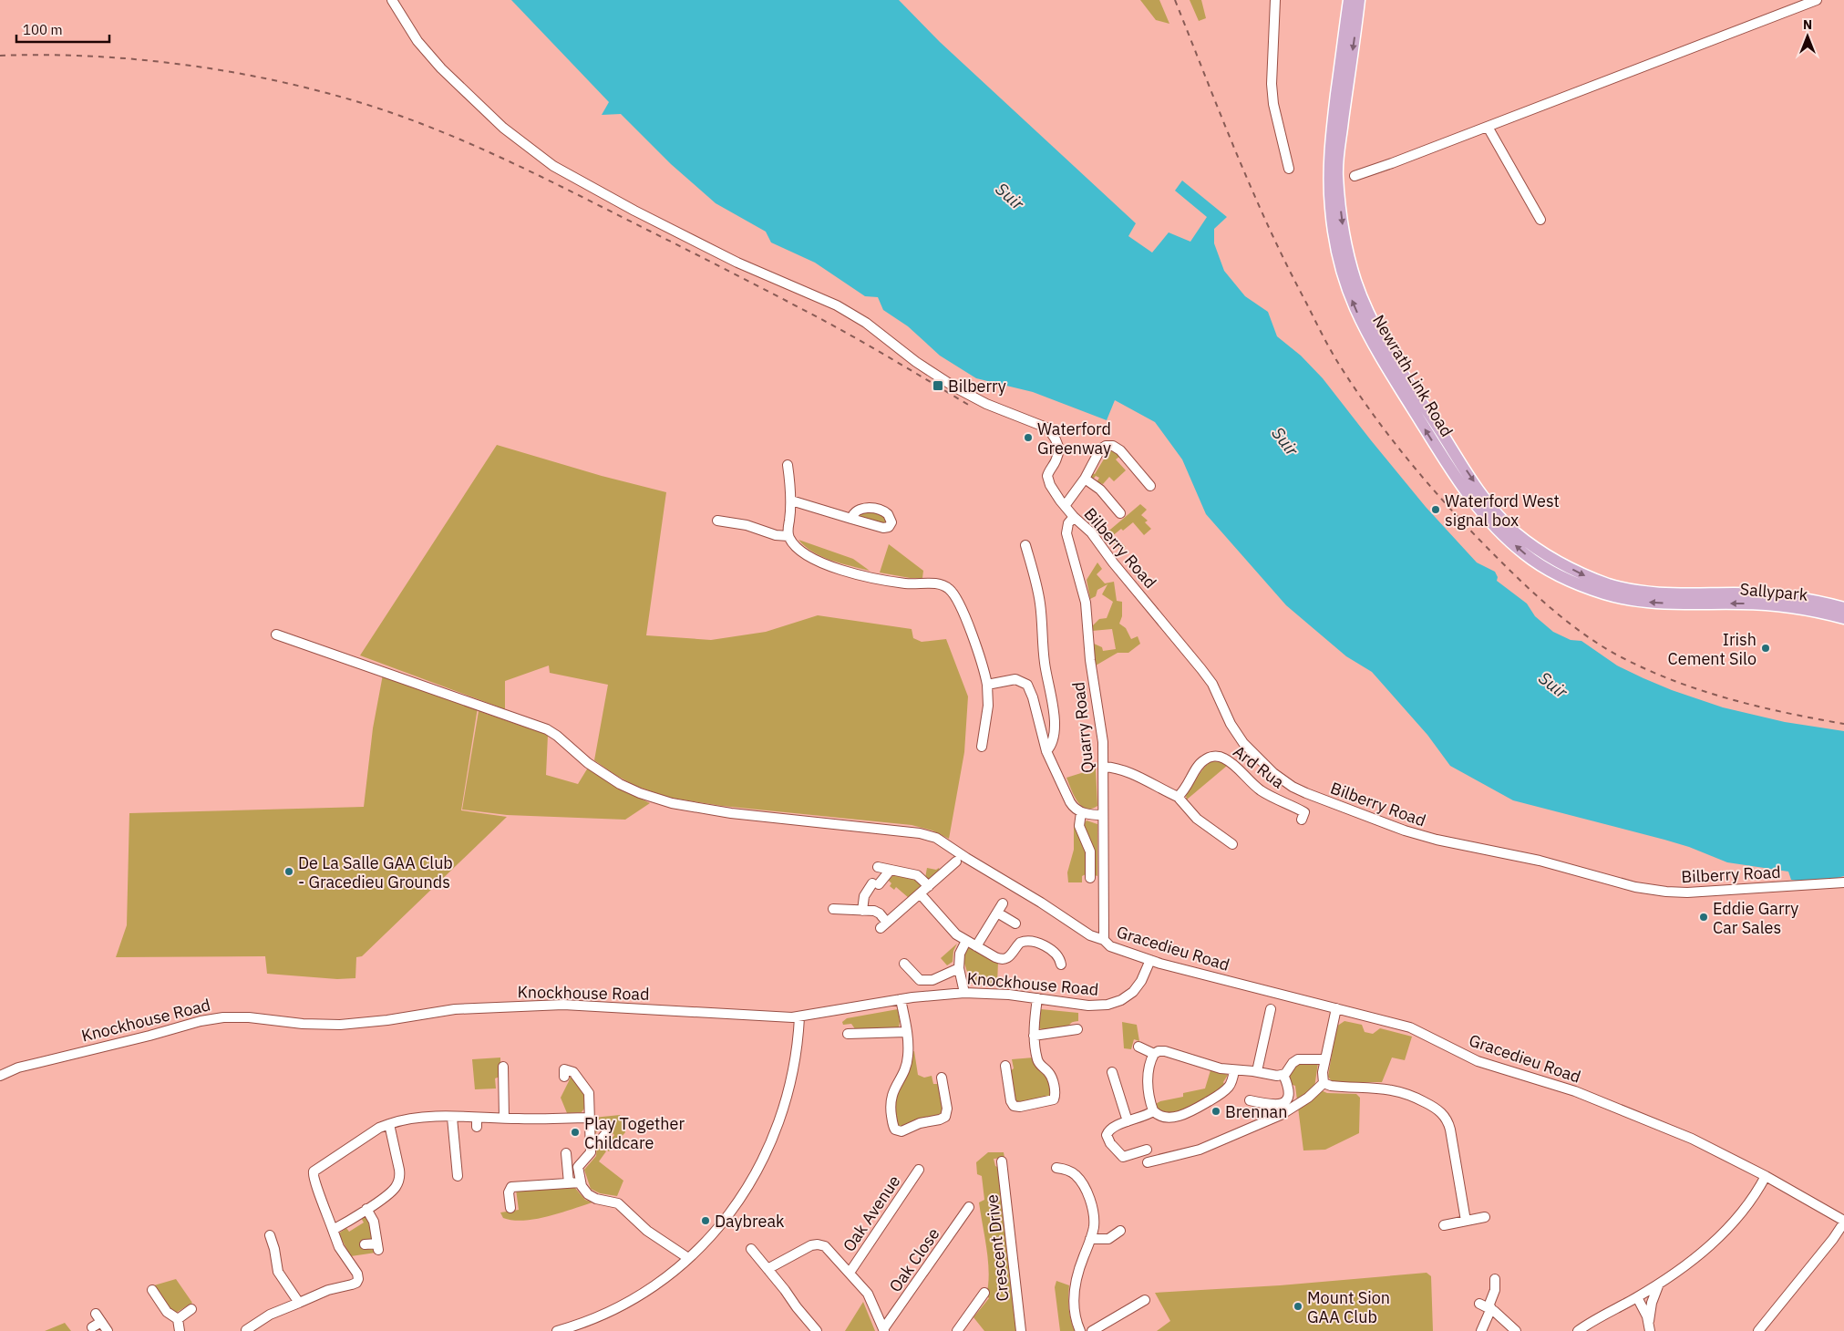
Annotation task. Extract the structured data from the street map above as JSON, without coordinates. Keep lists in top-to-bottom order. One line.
{"streets":{"main road":["Newrath Link Road","Sallypark"],"street":["Bilberry Road","Quarry Road","Ard Rua","Gracedieu Road","Knockhouse Road","Oak Avenue","Crescent Drive","Oak Close"]},"crossings":[["Newrath Link Road","Sallypark"],["Bilberry Road","Quarry Road"],["Quarry Road","Gracedieu Road"],["Gracedieu Road","Knockhouse Road"]],"water":["Suir"],"places":{"transit":["Bilberry"],"other":["Waterford Greenway","Waterford West signal box","Irish Cement Silo","De La Salle GAA Club - Gracedieu Grounds","Eddie Garry Car Sales","Brennan","Play Together Childcare","Daybreak","Mount Sion GAA Club"]},"scale_bar":"100 m","north":"top"}
